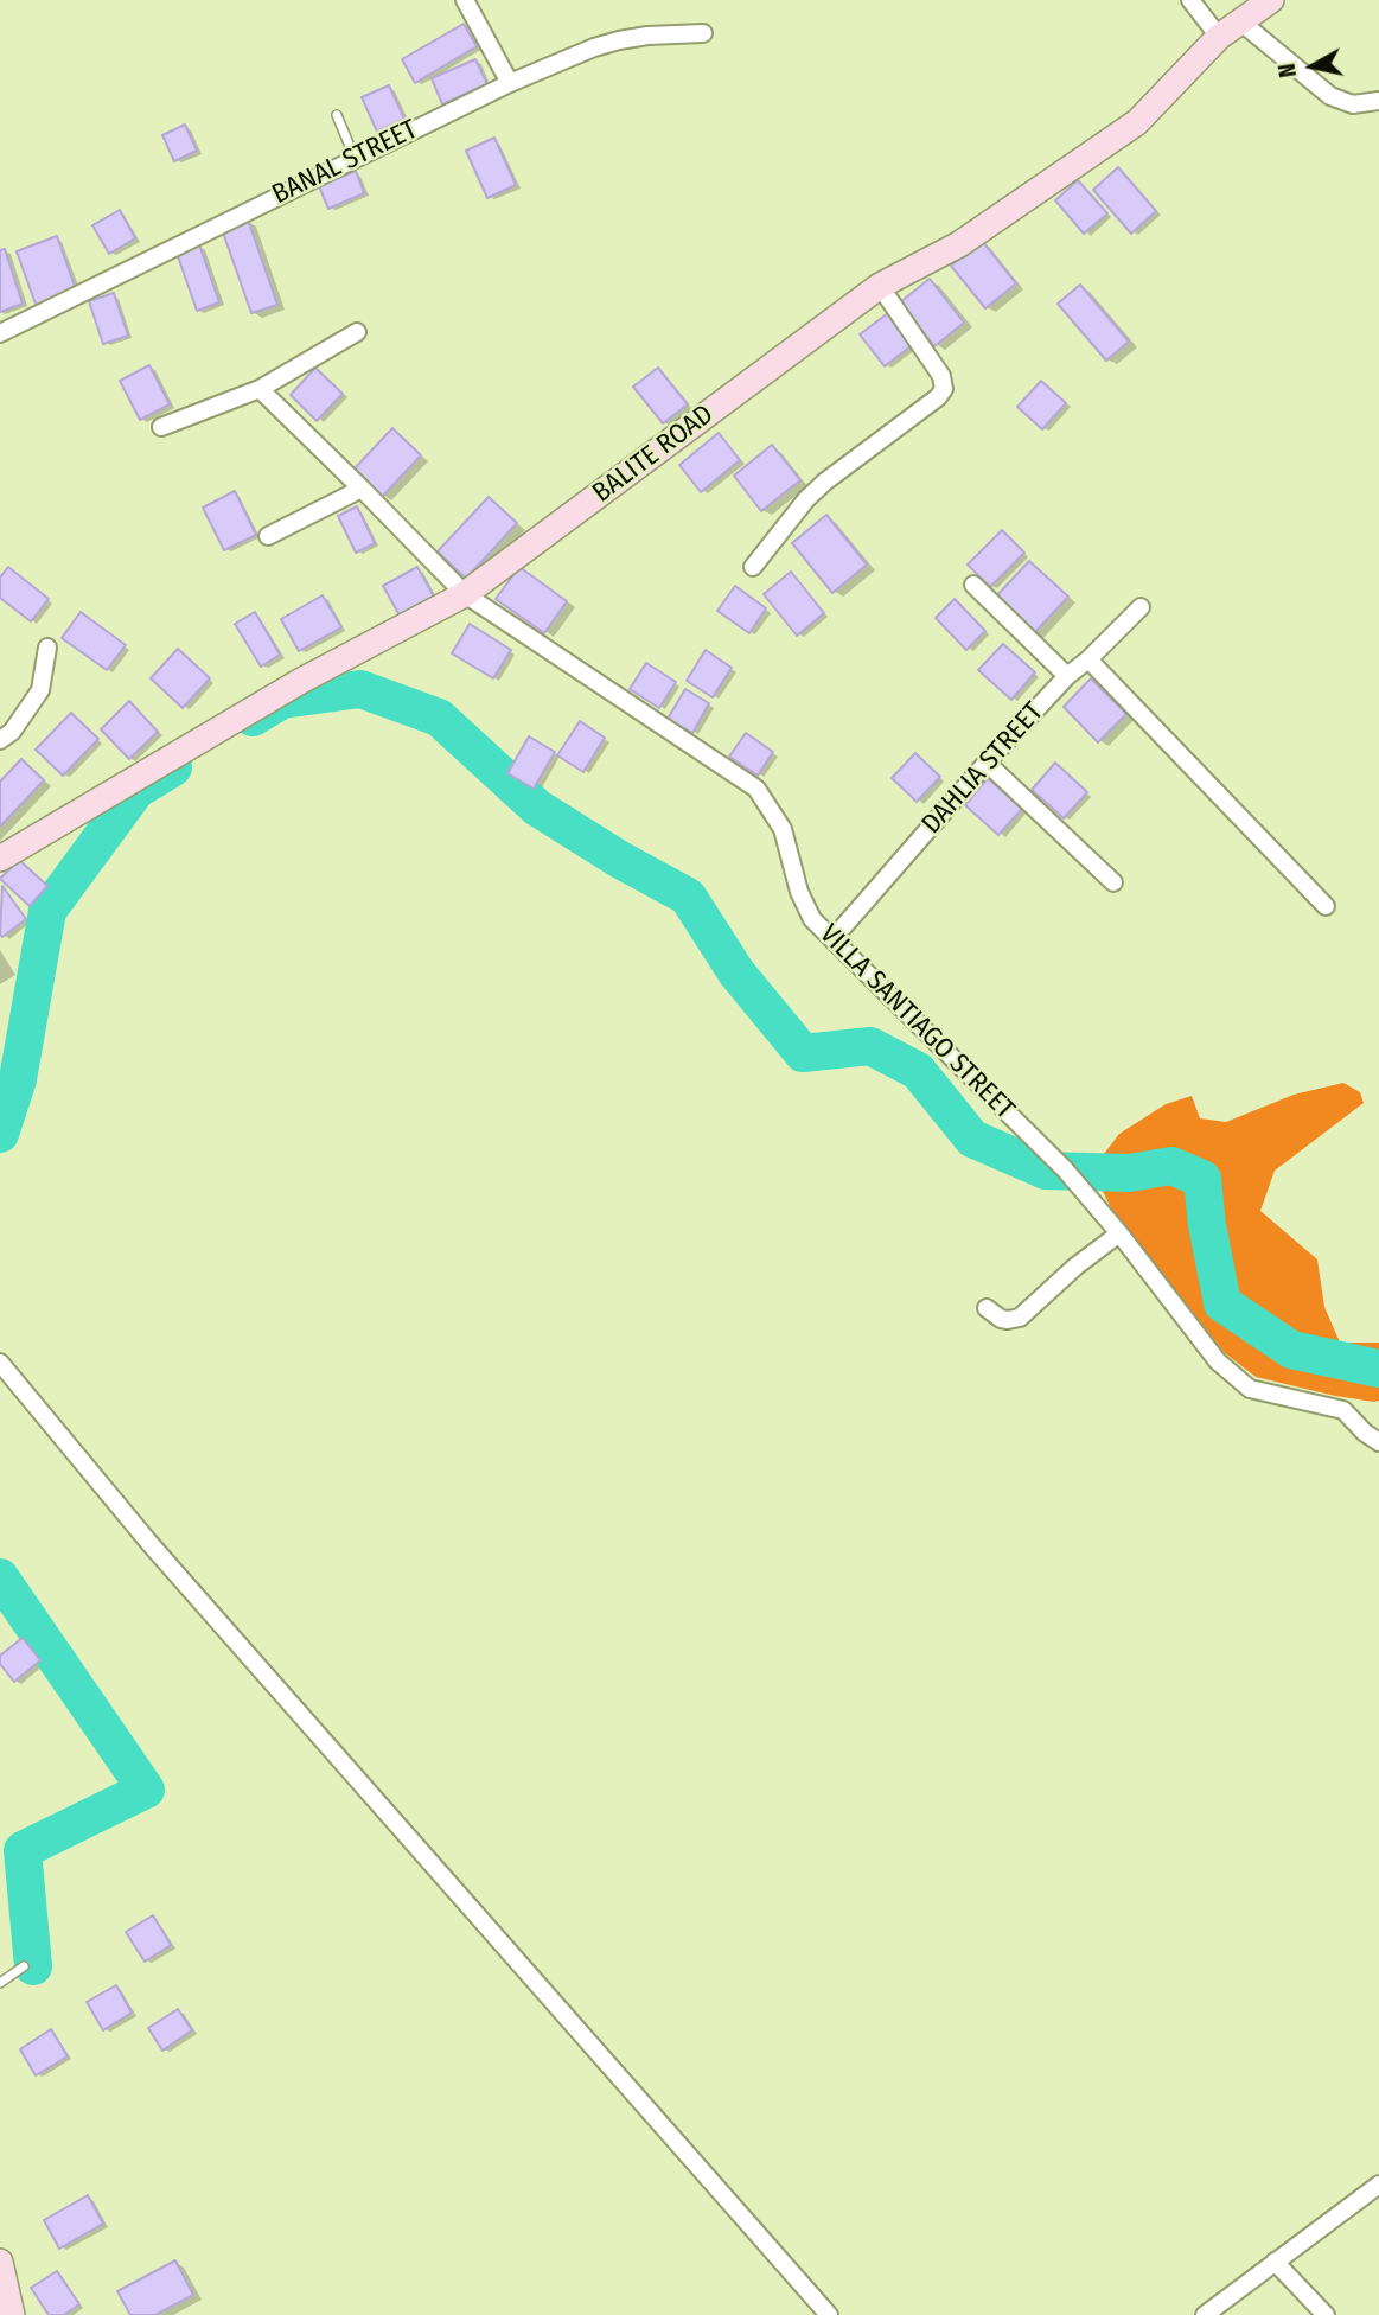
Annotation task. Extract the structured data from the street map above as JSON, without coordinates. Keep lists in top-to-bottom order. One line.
{"streets":{"street":["BANAL STREET","BALITE ROAD","DAHLIA STREET","VILLA SANTIAGO STREET"]},"crossings":[["BALITE ROAD","VILLA SANTIAGO STREET"],["DAHLIA STREET","VILLA SANTIAGO STREET"]],"north":"left"}
